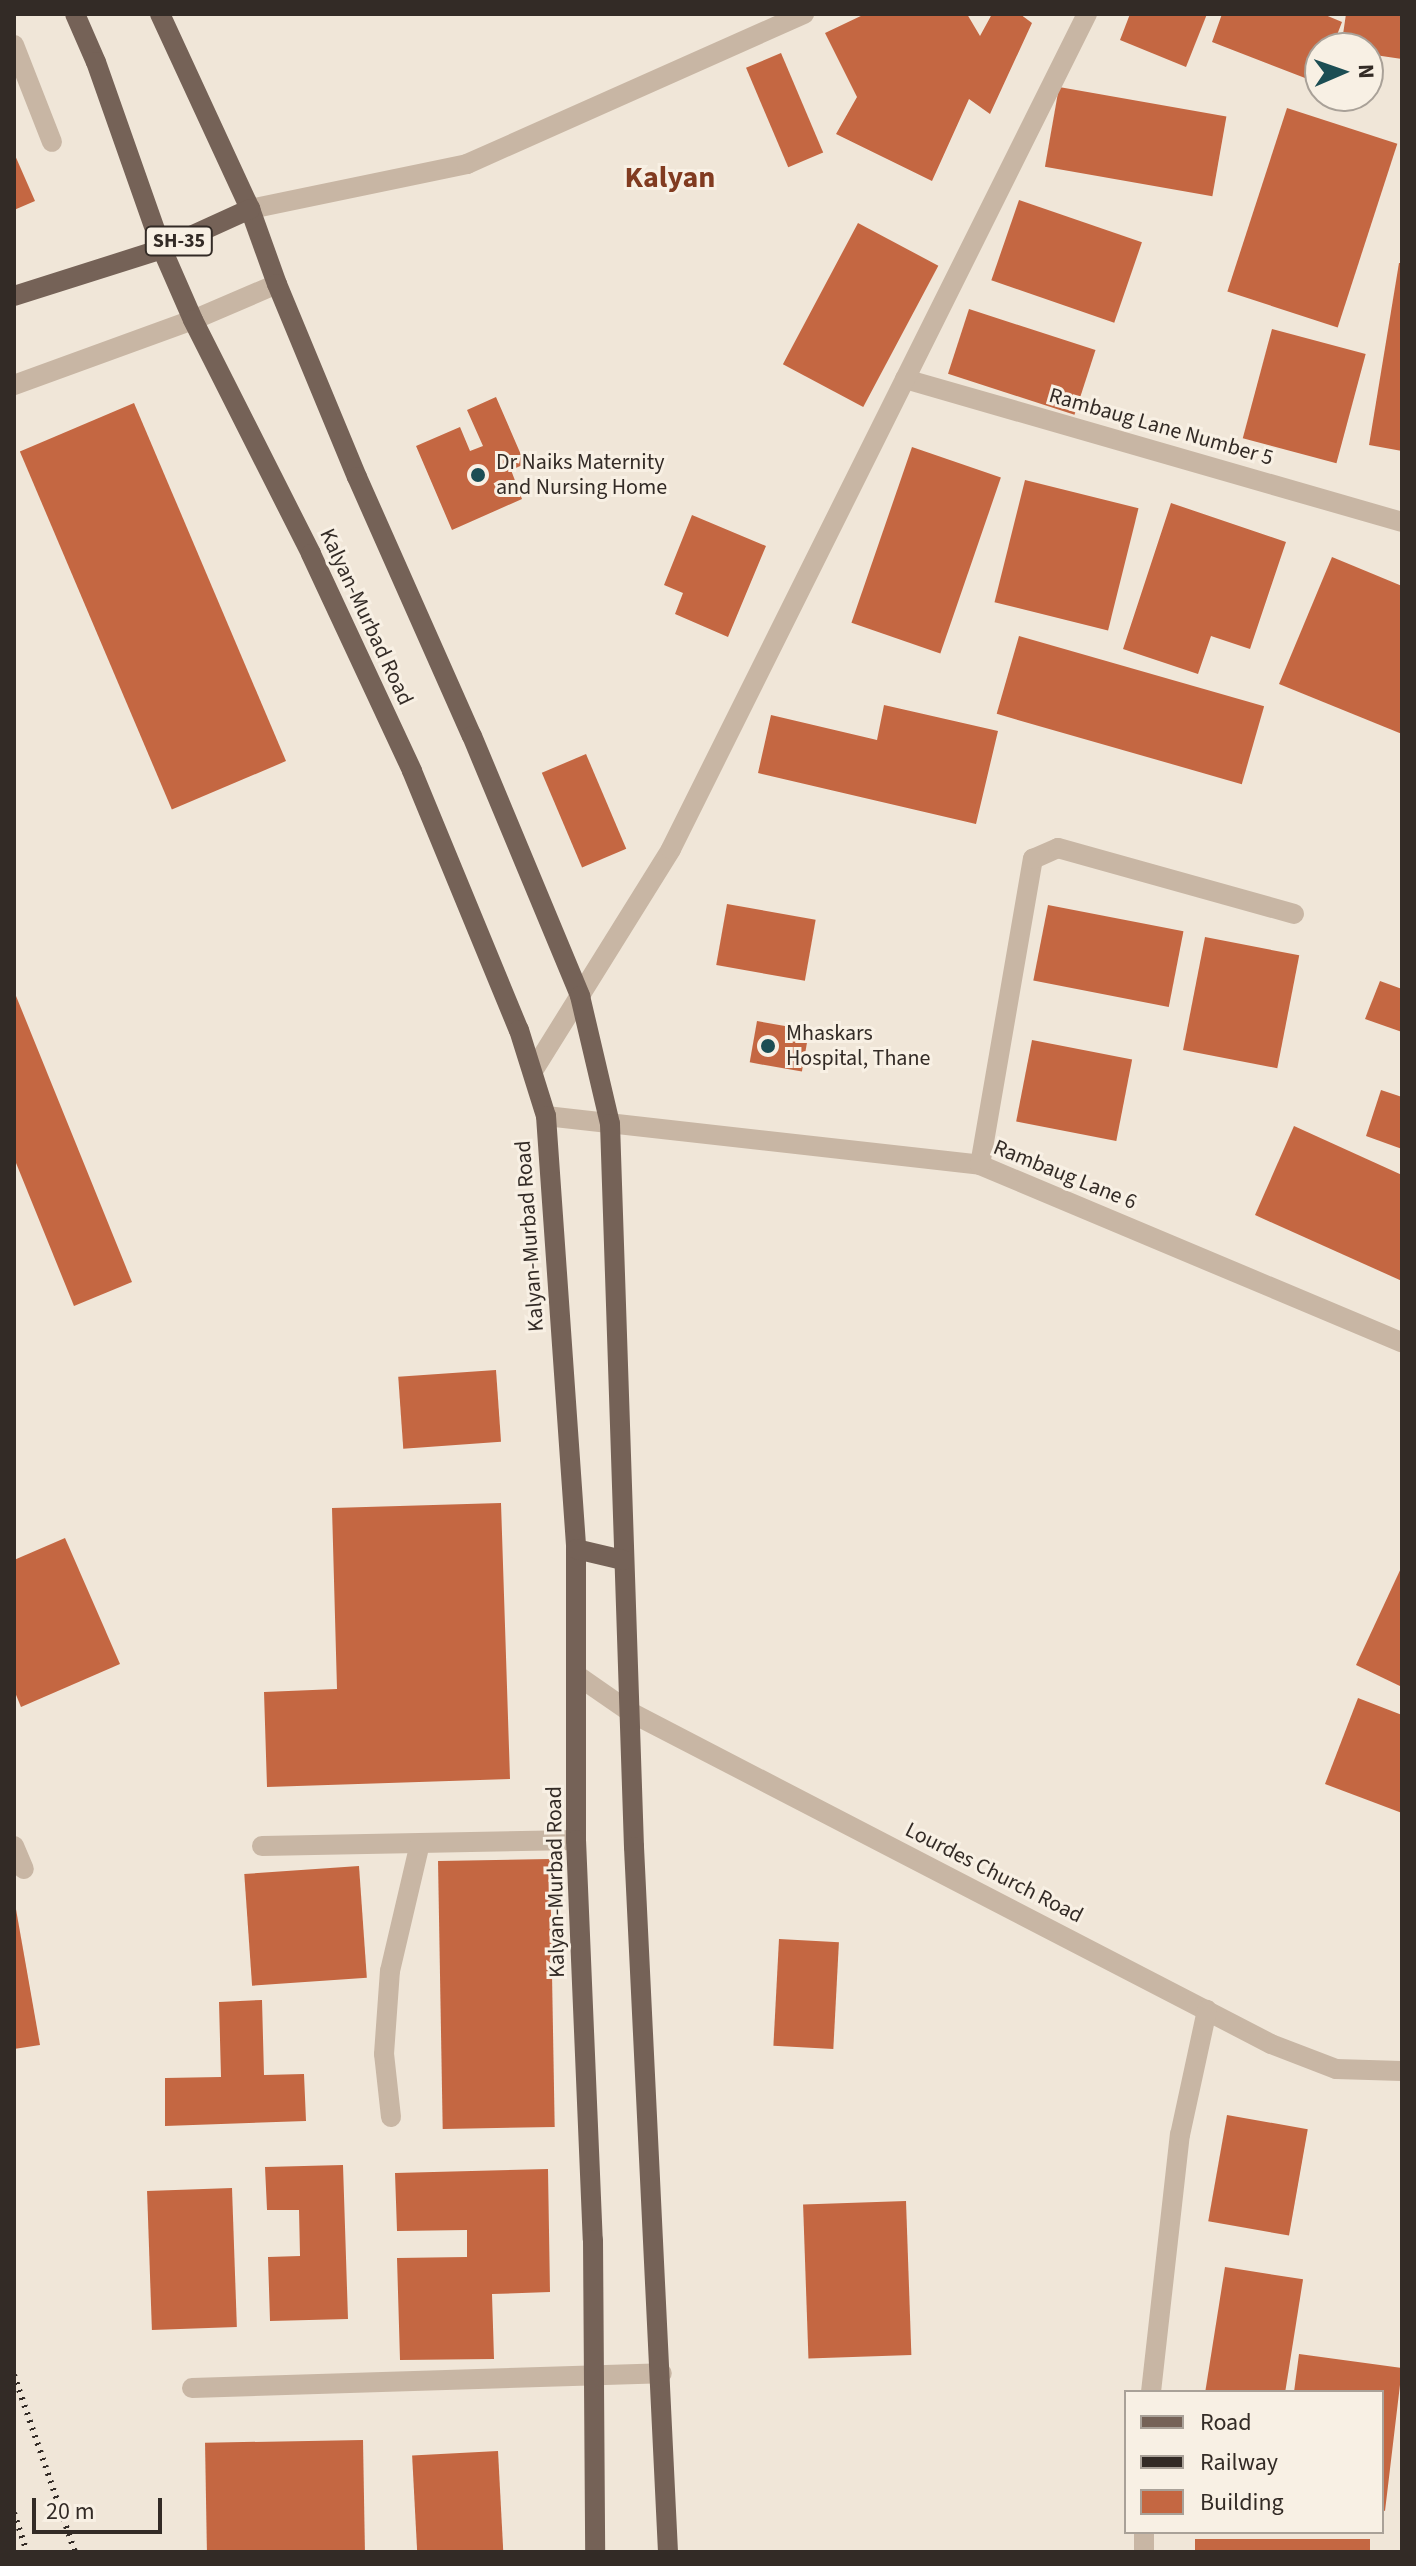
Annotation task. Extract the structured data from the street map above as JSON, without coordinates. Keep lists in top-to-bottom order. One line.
{"streets":{"main road":["SH-35","Kalyan-Murbad Road"],"street":["Rambaug Lane Number 5","Rambaug Lane 6","Lourdes Church Road"]},"crossings":[["SH-35","Kalyan-Murbad Road"],["Kalyan-Murbad Road","Rambaug Lane 6"],["Kalyan-Murbad Road","Lourdes Church Road"]],"districts":["Kalyan"],"places":["Dr Naiks Maternity and Nursing Home","Mhaskars Hospital, Thane"],"legend":["Road","Railway","Building"],"scale_bar":"20 m","north":"right"}
